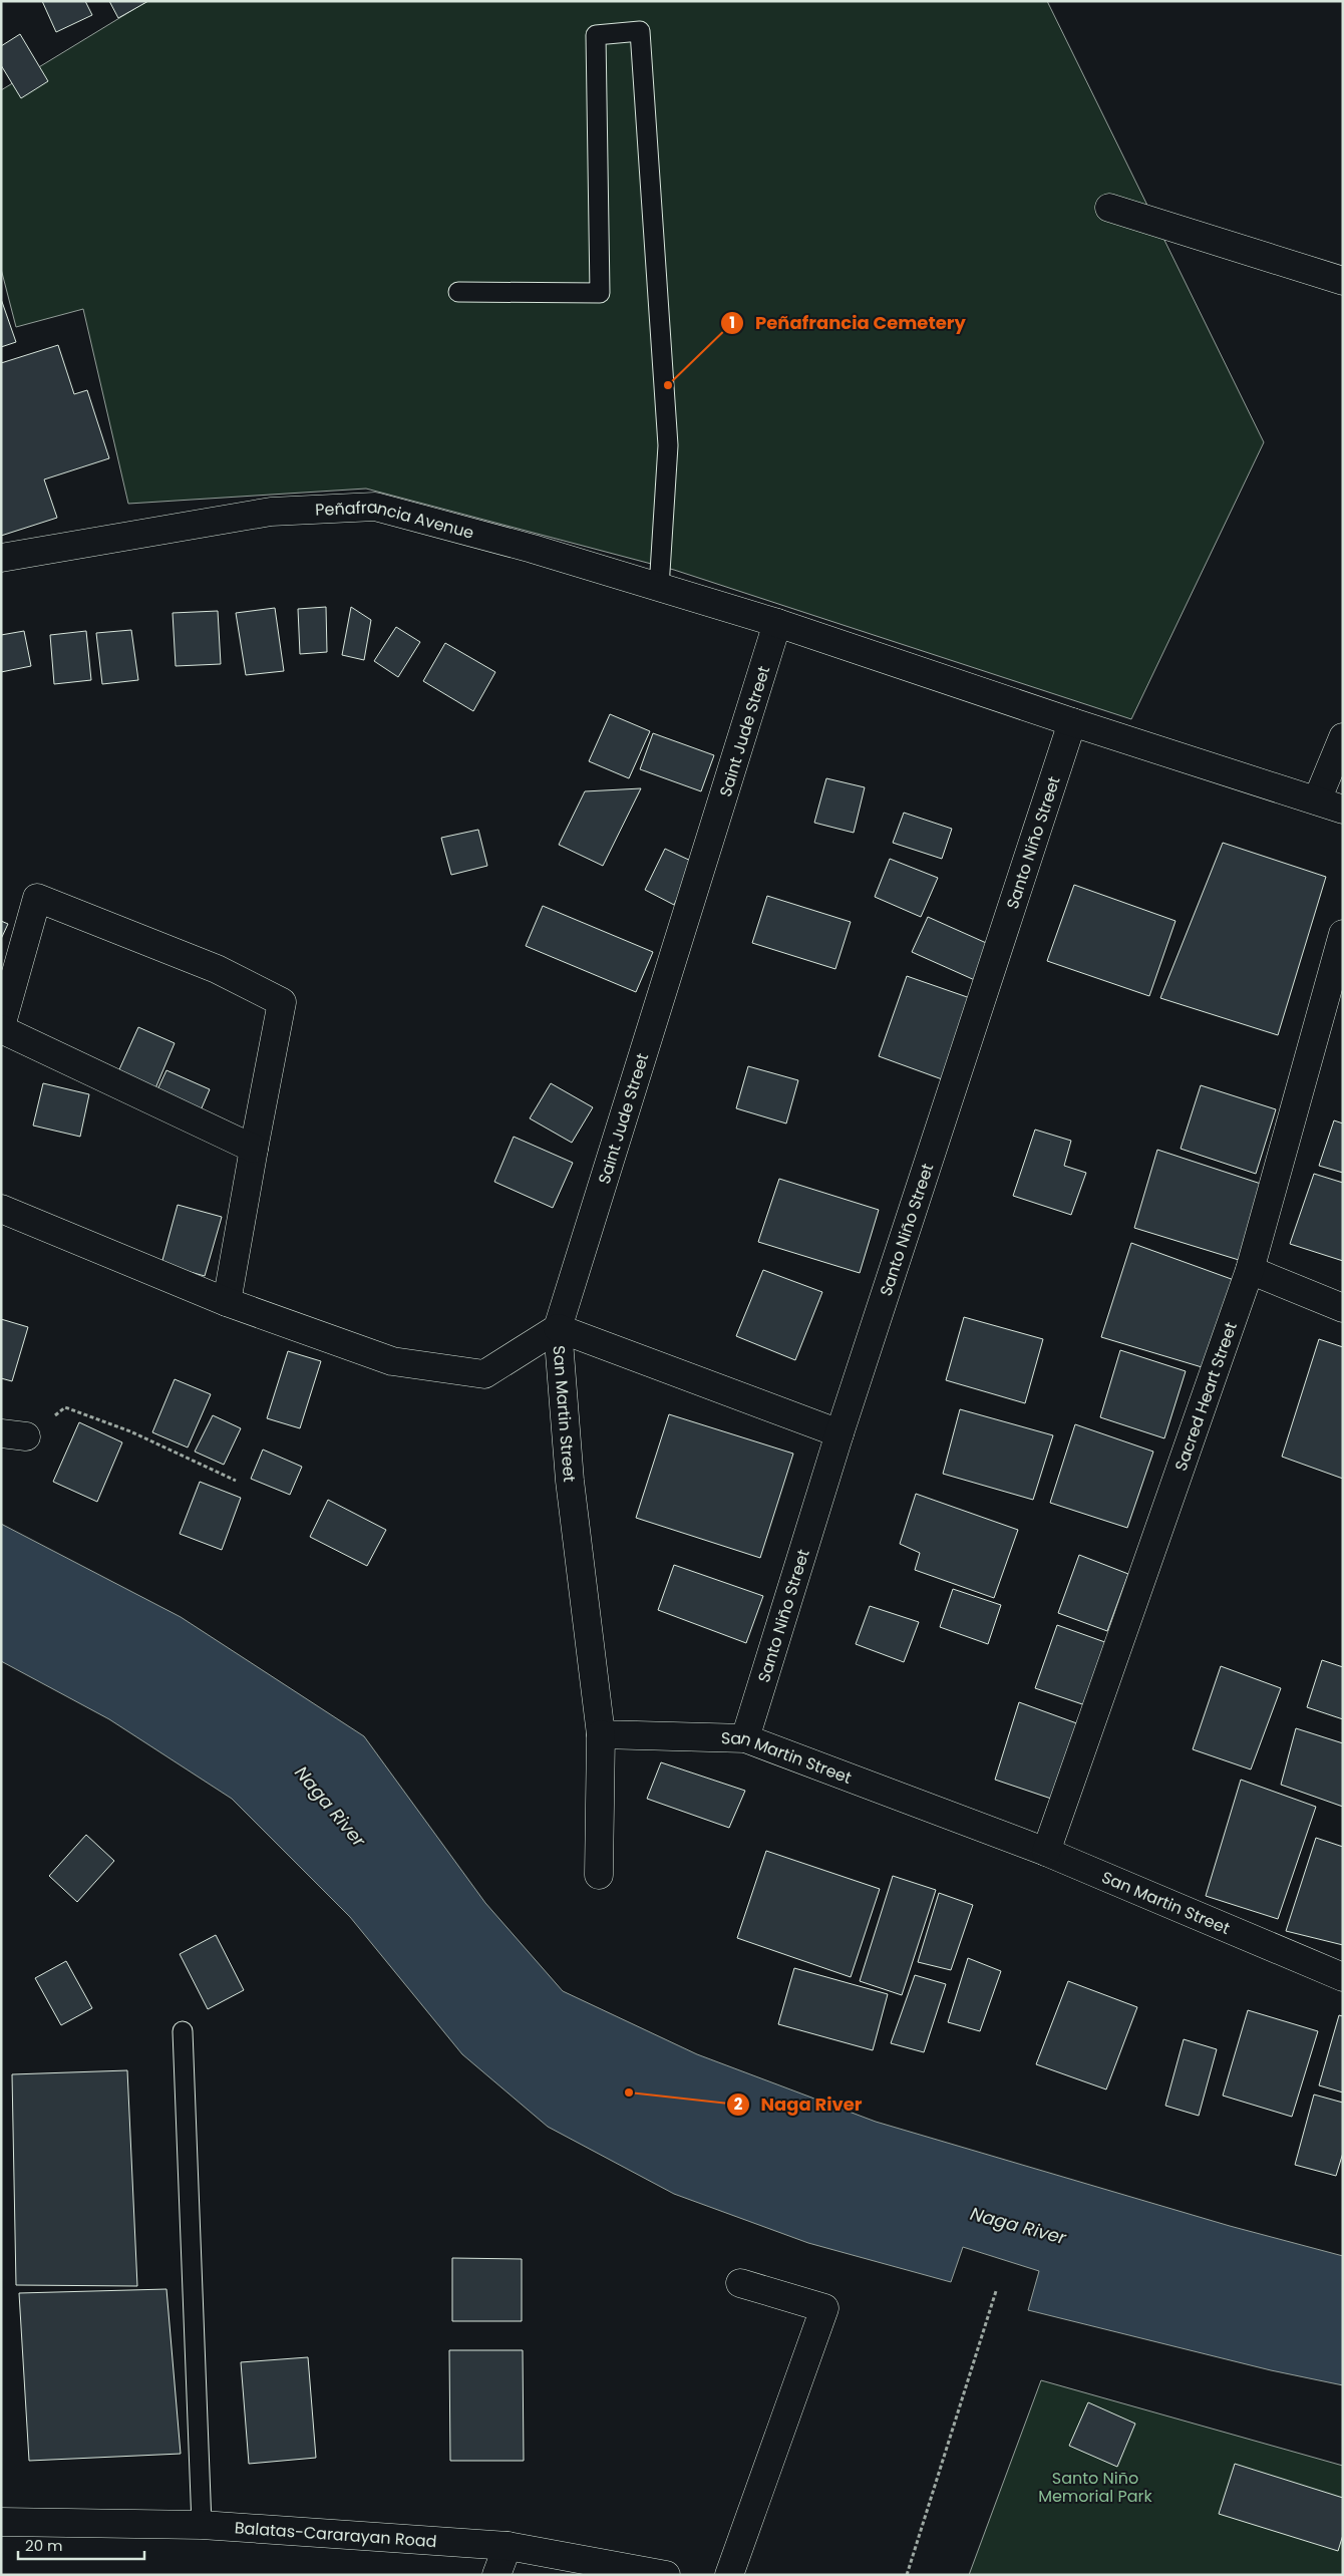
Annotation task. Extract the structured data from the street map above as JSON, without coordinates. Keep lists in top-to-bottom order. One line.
{"streets":{"street":["Peñafrancia Avenue","Saint Jude Street","Santo Niño Street","Sacred Heart Street","San Martin Street","Balatas-Cararayan Road"]},"crossings":[["Peñafrancia Avenue","Saint Jude Street"],["Peñafrancia Avenue","Santo Niño Street"],["Saint Jude Street","San Martin Street"],["Santo Niño Street","San Martin Street"],["Sacred Heart Street","San Martin Street"]],"water":["Naga River"],"parks":["Santo Niño Memorial Park"],"places":["Peñafrancia Cemetery","Naga River"],"scale_bar":"20 m"}
